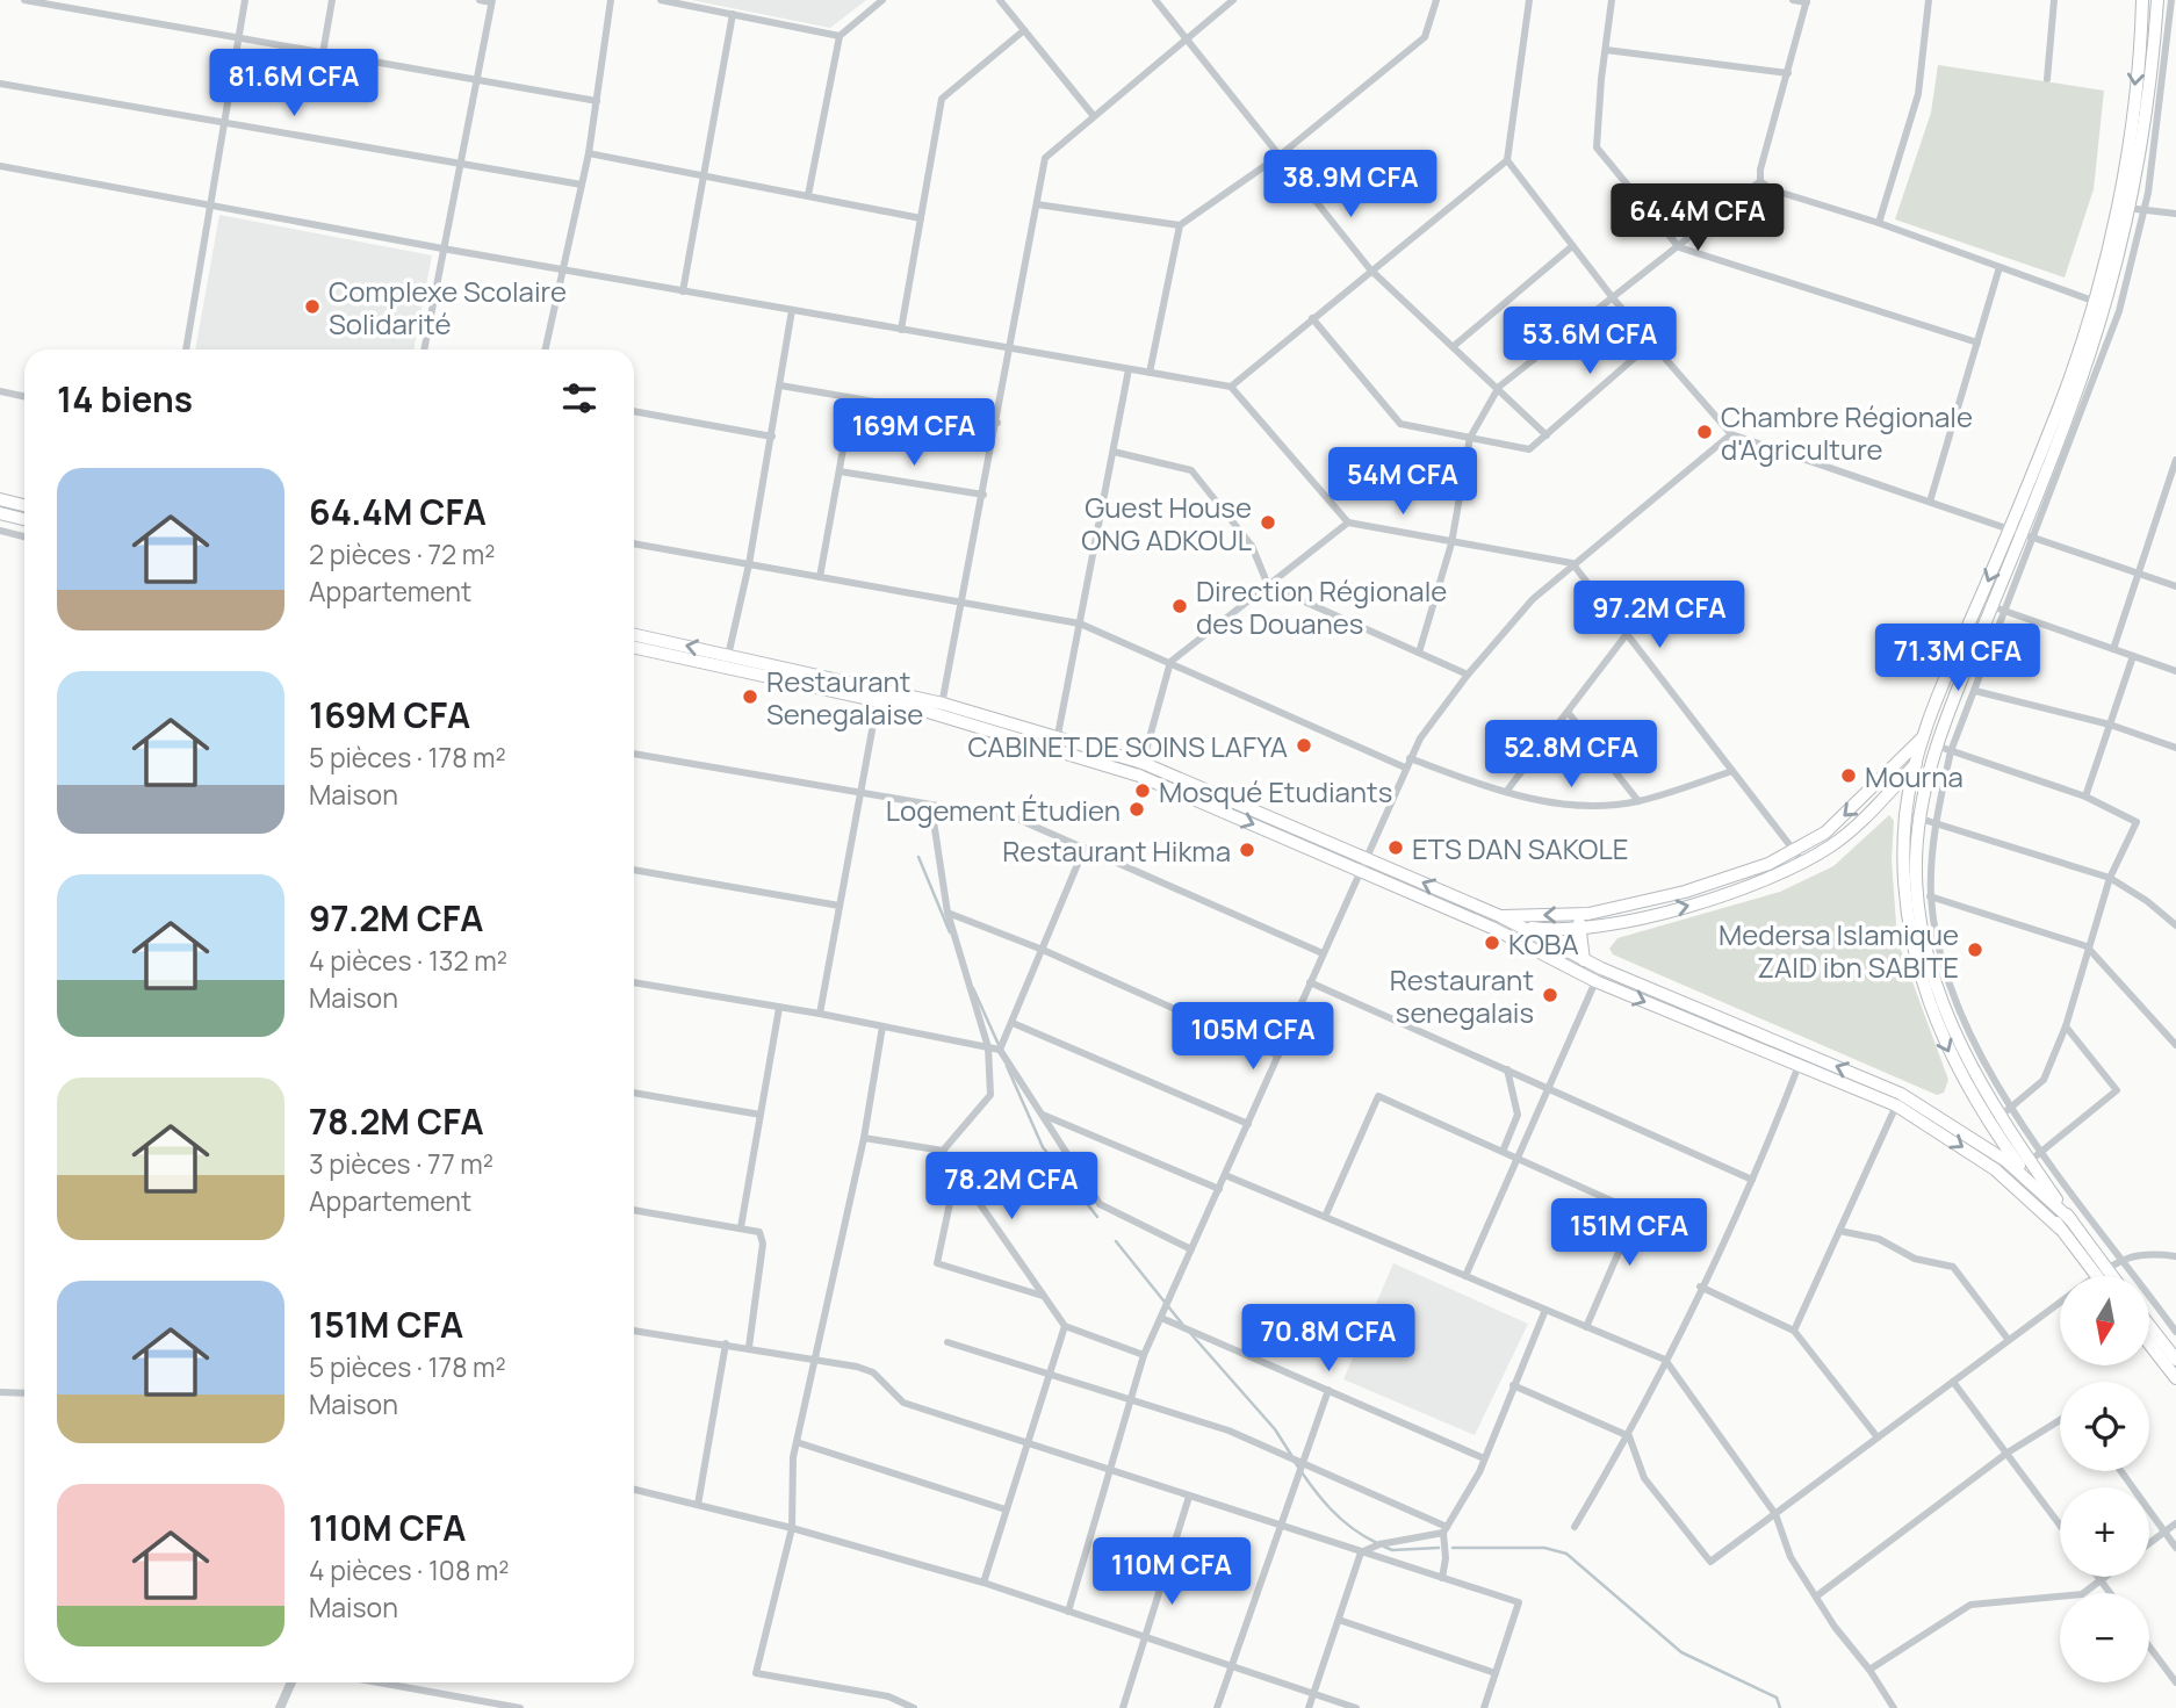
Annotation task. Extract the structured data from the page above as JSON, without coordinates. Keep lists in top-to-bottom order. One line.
{"places":["Complexe Scolaire Solidarité","Chambre Régionale d'Agriculture","Guest House ONG ADKOUL","Direction Régionale des Douanes","Restaurant Senegalaise","CABINET DE SOINS LAFYA","Mourna","Mosqué Etudiants","Logement Étudien","ETS DAN SAKOLE","Restaurant Hikma","KOBA","Medersa Islamique ZAID ibn SABITE","Restaurant senegalais"],"north":"bottom","page":{"price":["81.6M CFA","38.9M CFA","64.4M CFA","53.6M CFA","169M CFA","54M CFA","97.2M CFA","71.3M CFA","52.8M CFA","105M CFA","78.2M CFA","151M CFA","70.8M CFA","110M CFA"],"heading":"14 biens","list":[{"name":"64.4M CFA","note":"2 pièces · 72 m² · Appartement"},{"name":"169M CFA","note":"5 pièces · 178 m² · Maison"},{"name":"97.2M CFA","note":"4 pièces · 132 m² · Maison"},{"name":"78.2M CFA","note":"3 pièces · 77 m² · Appartement"},{"name":"151M CFA","note":"5 pièces · 178 m² · Maison"},{"name":"110M CFA","note":"4 pièces · 108 m² · Maison"}],"map_buttons":["+","−"]}}
